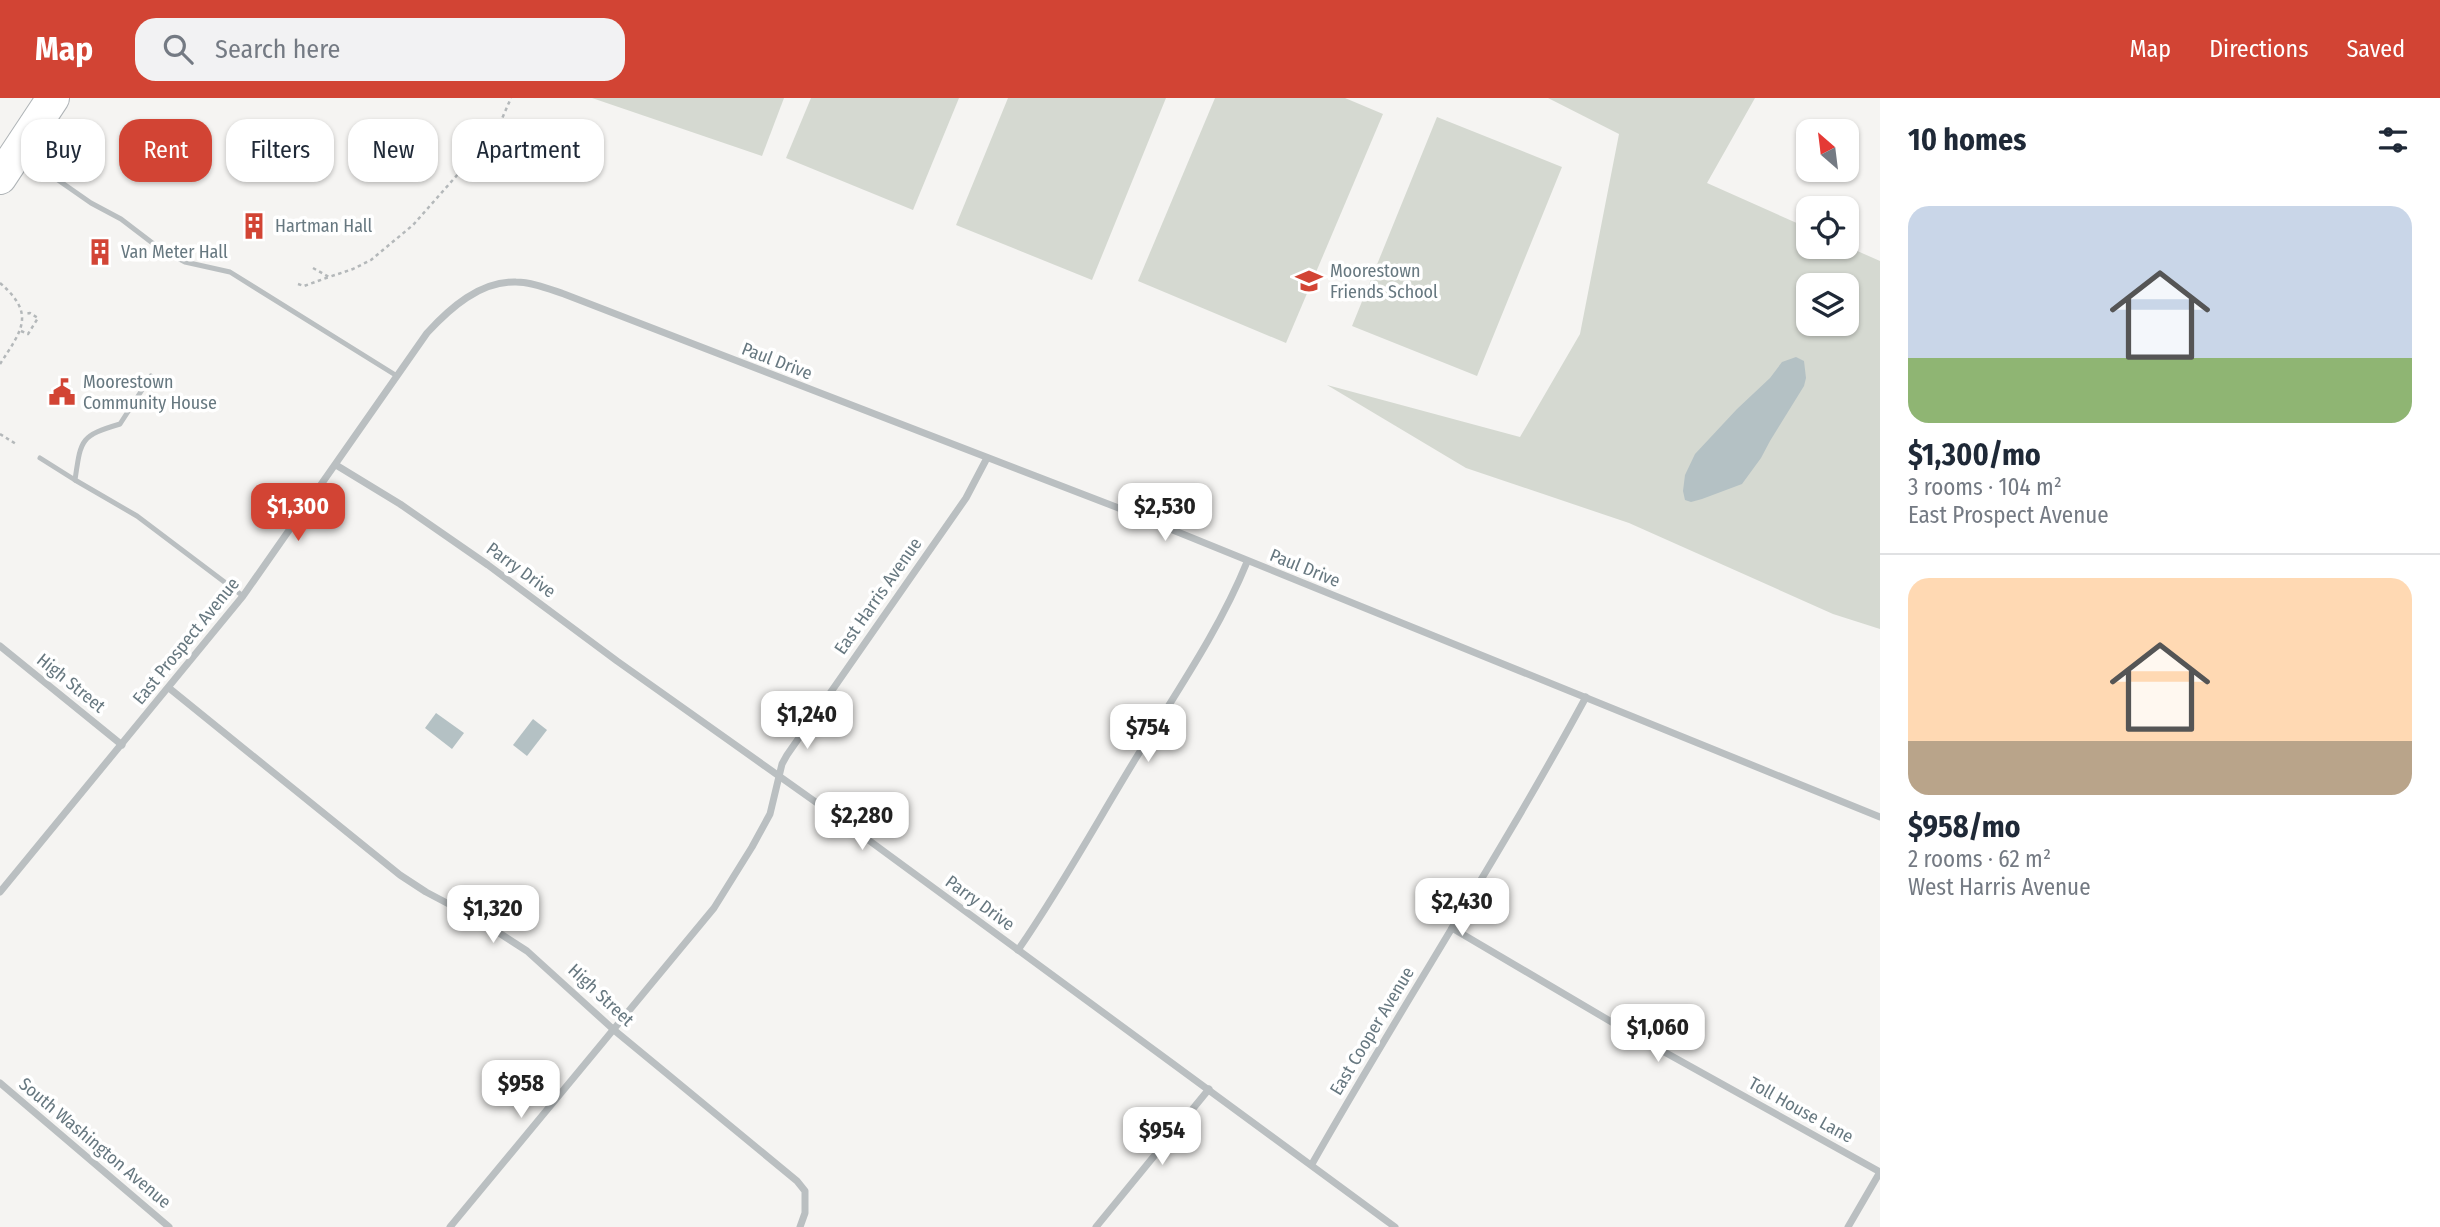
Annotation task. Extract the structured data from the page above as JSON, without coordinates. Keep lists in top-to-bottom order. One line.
{"streets":{"street":["Paul Drive","Parry Drive","East Harris Avenue","East Prospect Avenue","High Street","East Cooper Avenue","Toll House Lane","South Washington Avenue"]},"crossings":[["Paul Drive","East Harris Avenue"],["Paul Drive","East Prospect Avenue"],["Paul Drive","East Cooper Avenue"],["Parry Drive","East Harris Avenue"],["Parry Drive","East Prospect Avenue"],["Parry Drive","East Cooper Avenue"],["East Harris Avenue","High Street"],["East Prospect Avenue","High Street"],["East Cooper Avenue","Toll House Lane"]],"places":{"building":["Hartman Hall","Van Meter Hall"],"school or university":["Moorestown Friends School"],"public building":["Moorestown Community House"]},"north":"top left","page":{"header":"Map","search":"Search here","nav":["Map","Directions","Saved"],"heading":"10 homes","chip":["Buy","Rent","Filters","New","Apartment"],"list":[{"name":"$1,300/mo","note":"3 rooms · 104 m² · East Prospect Avenue"},{"name":"$958/mo","note":"2 rooms · 62 m² · West Harris Avenue"}],"price":["$1,300","$2,530","$1,240","$754","$2,280","$2,430","$1,320","$1,060","$958","$954"]}}
